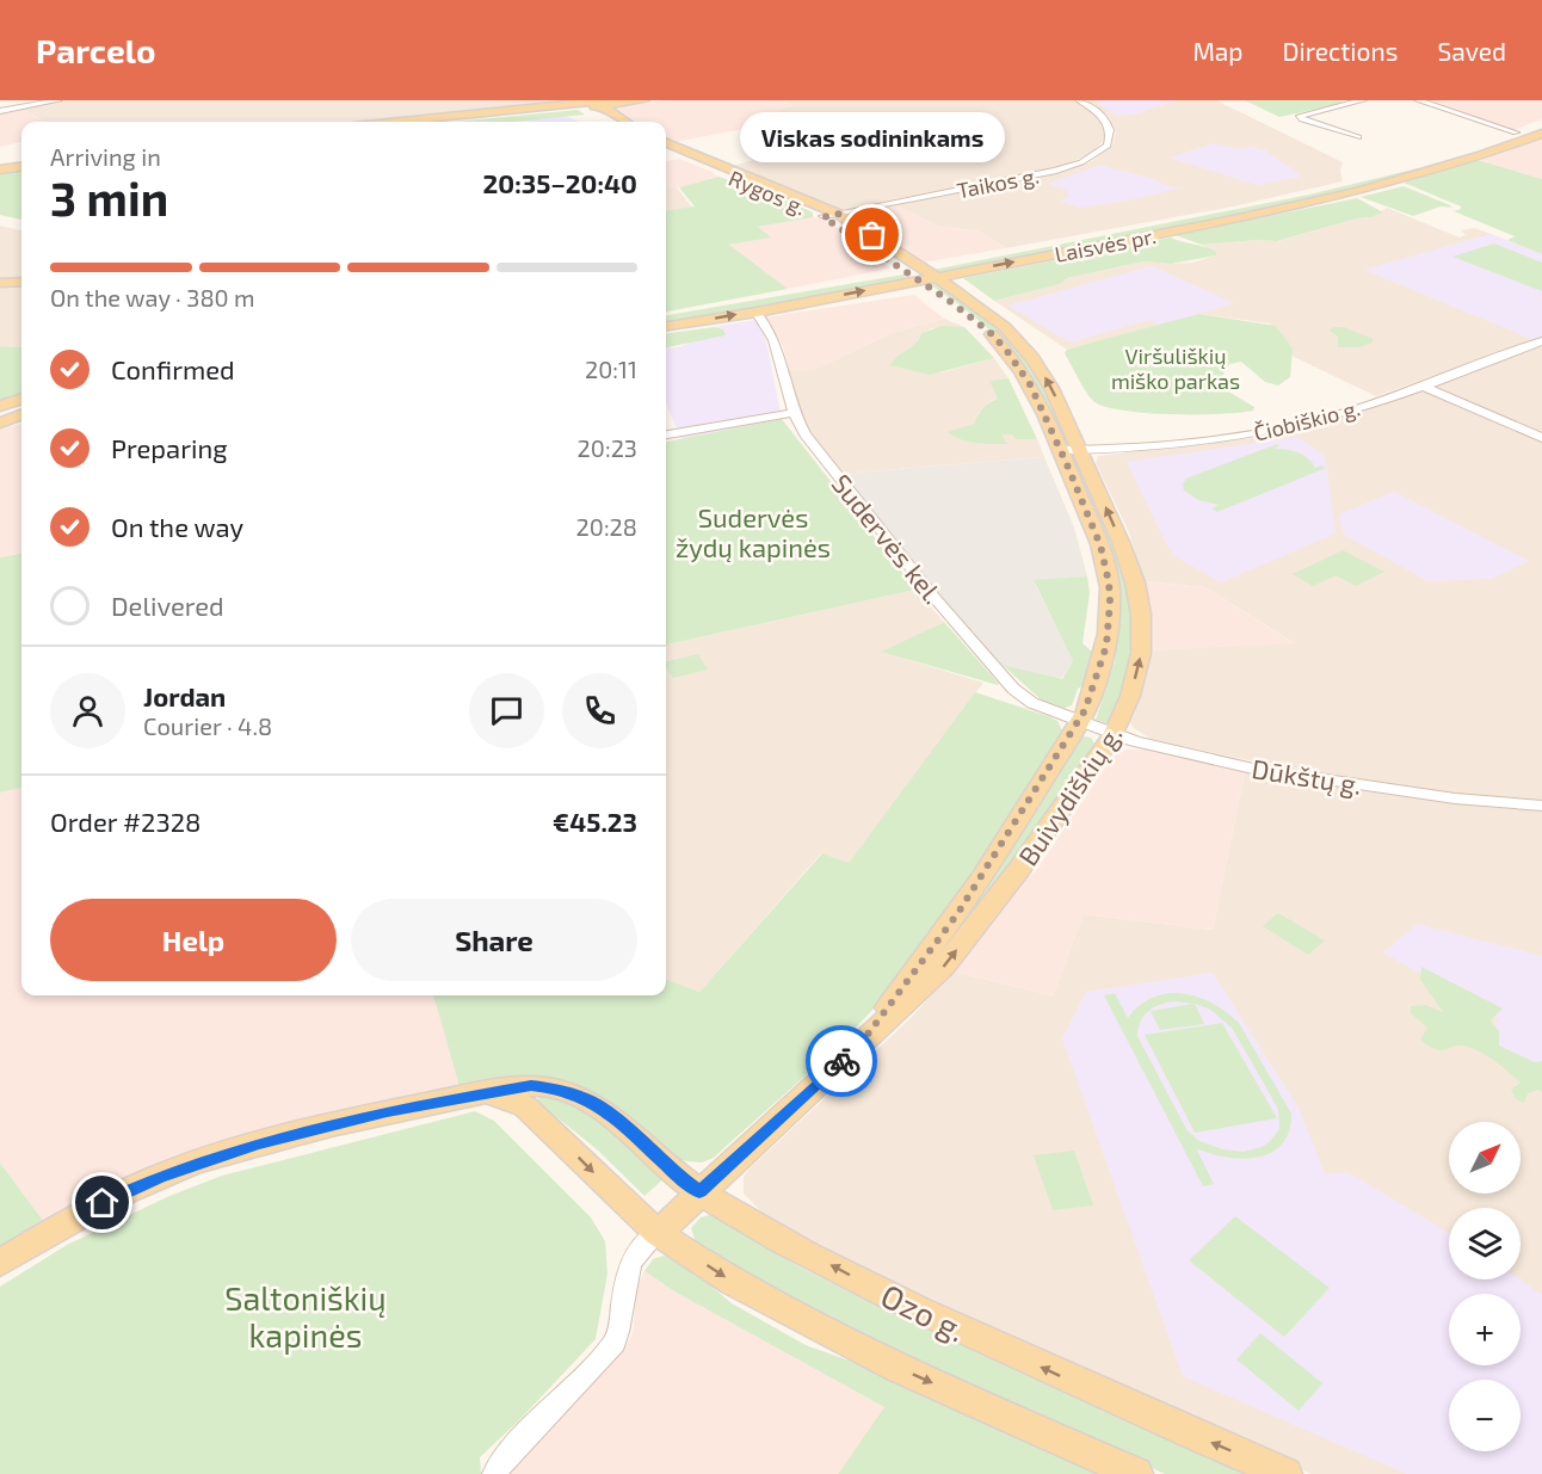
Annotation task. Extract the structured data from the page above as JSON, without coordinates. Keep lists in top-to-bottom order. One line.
{"streets":{"main road":["Rygos g.","Laisvės pr.","Buivydiškių g.","Ozo g."],"street":["Taikos g.","Čiobiškio g.","Sudervės kel.","Dūkštų g."]},"crossings":[["Taikos g.","Rygos g."],["Rygos g.","Laisvės pr."],["Rygos g.","Buivydiškių g."],["Laisvės pr.","Sudervės kel."],["Laisvės pr.","Buivydiškių g."],["Čiobiškio g.","Buivydiškių g."],["Sudervės kel.","Dūkštų g."],["Sudervės kel.","Buivydiškių g."],["Dūkštų g.","Buivydiškių g."],["Buivydiškių g.","Ozo g."]],"parks":["Viršuliškių miško parkas","Sudervės žydų kapinės","Saltoniškių kapinės"],"places":["Viskas sodininkams"],"north":"top right","page":{"header":"Parcelo","nav":["Map","Directions","Saved"],"bubble":"Viskas sodininkams","heading":["3 min","Arriving in","20:35–20:40"],"panel":["Jordan","Courier · 4.8","Order #2328","€45.23"],"bar":"On the way · 380 m","list":[["Confirmed","20:11"],["Preparing","20:23"],["On the way","20:28"],"Delivered"],"buttons":["Help","Share"],"map_buttons":["+","−"]}}
